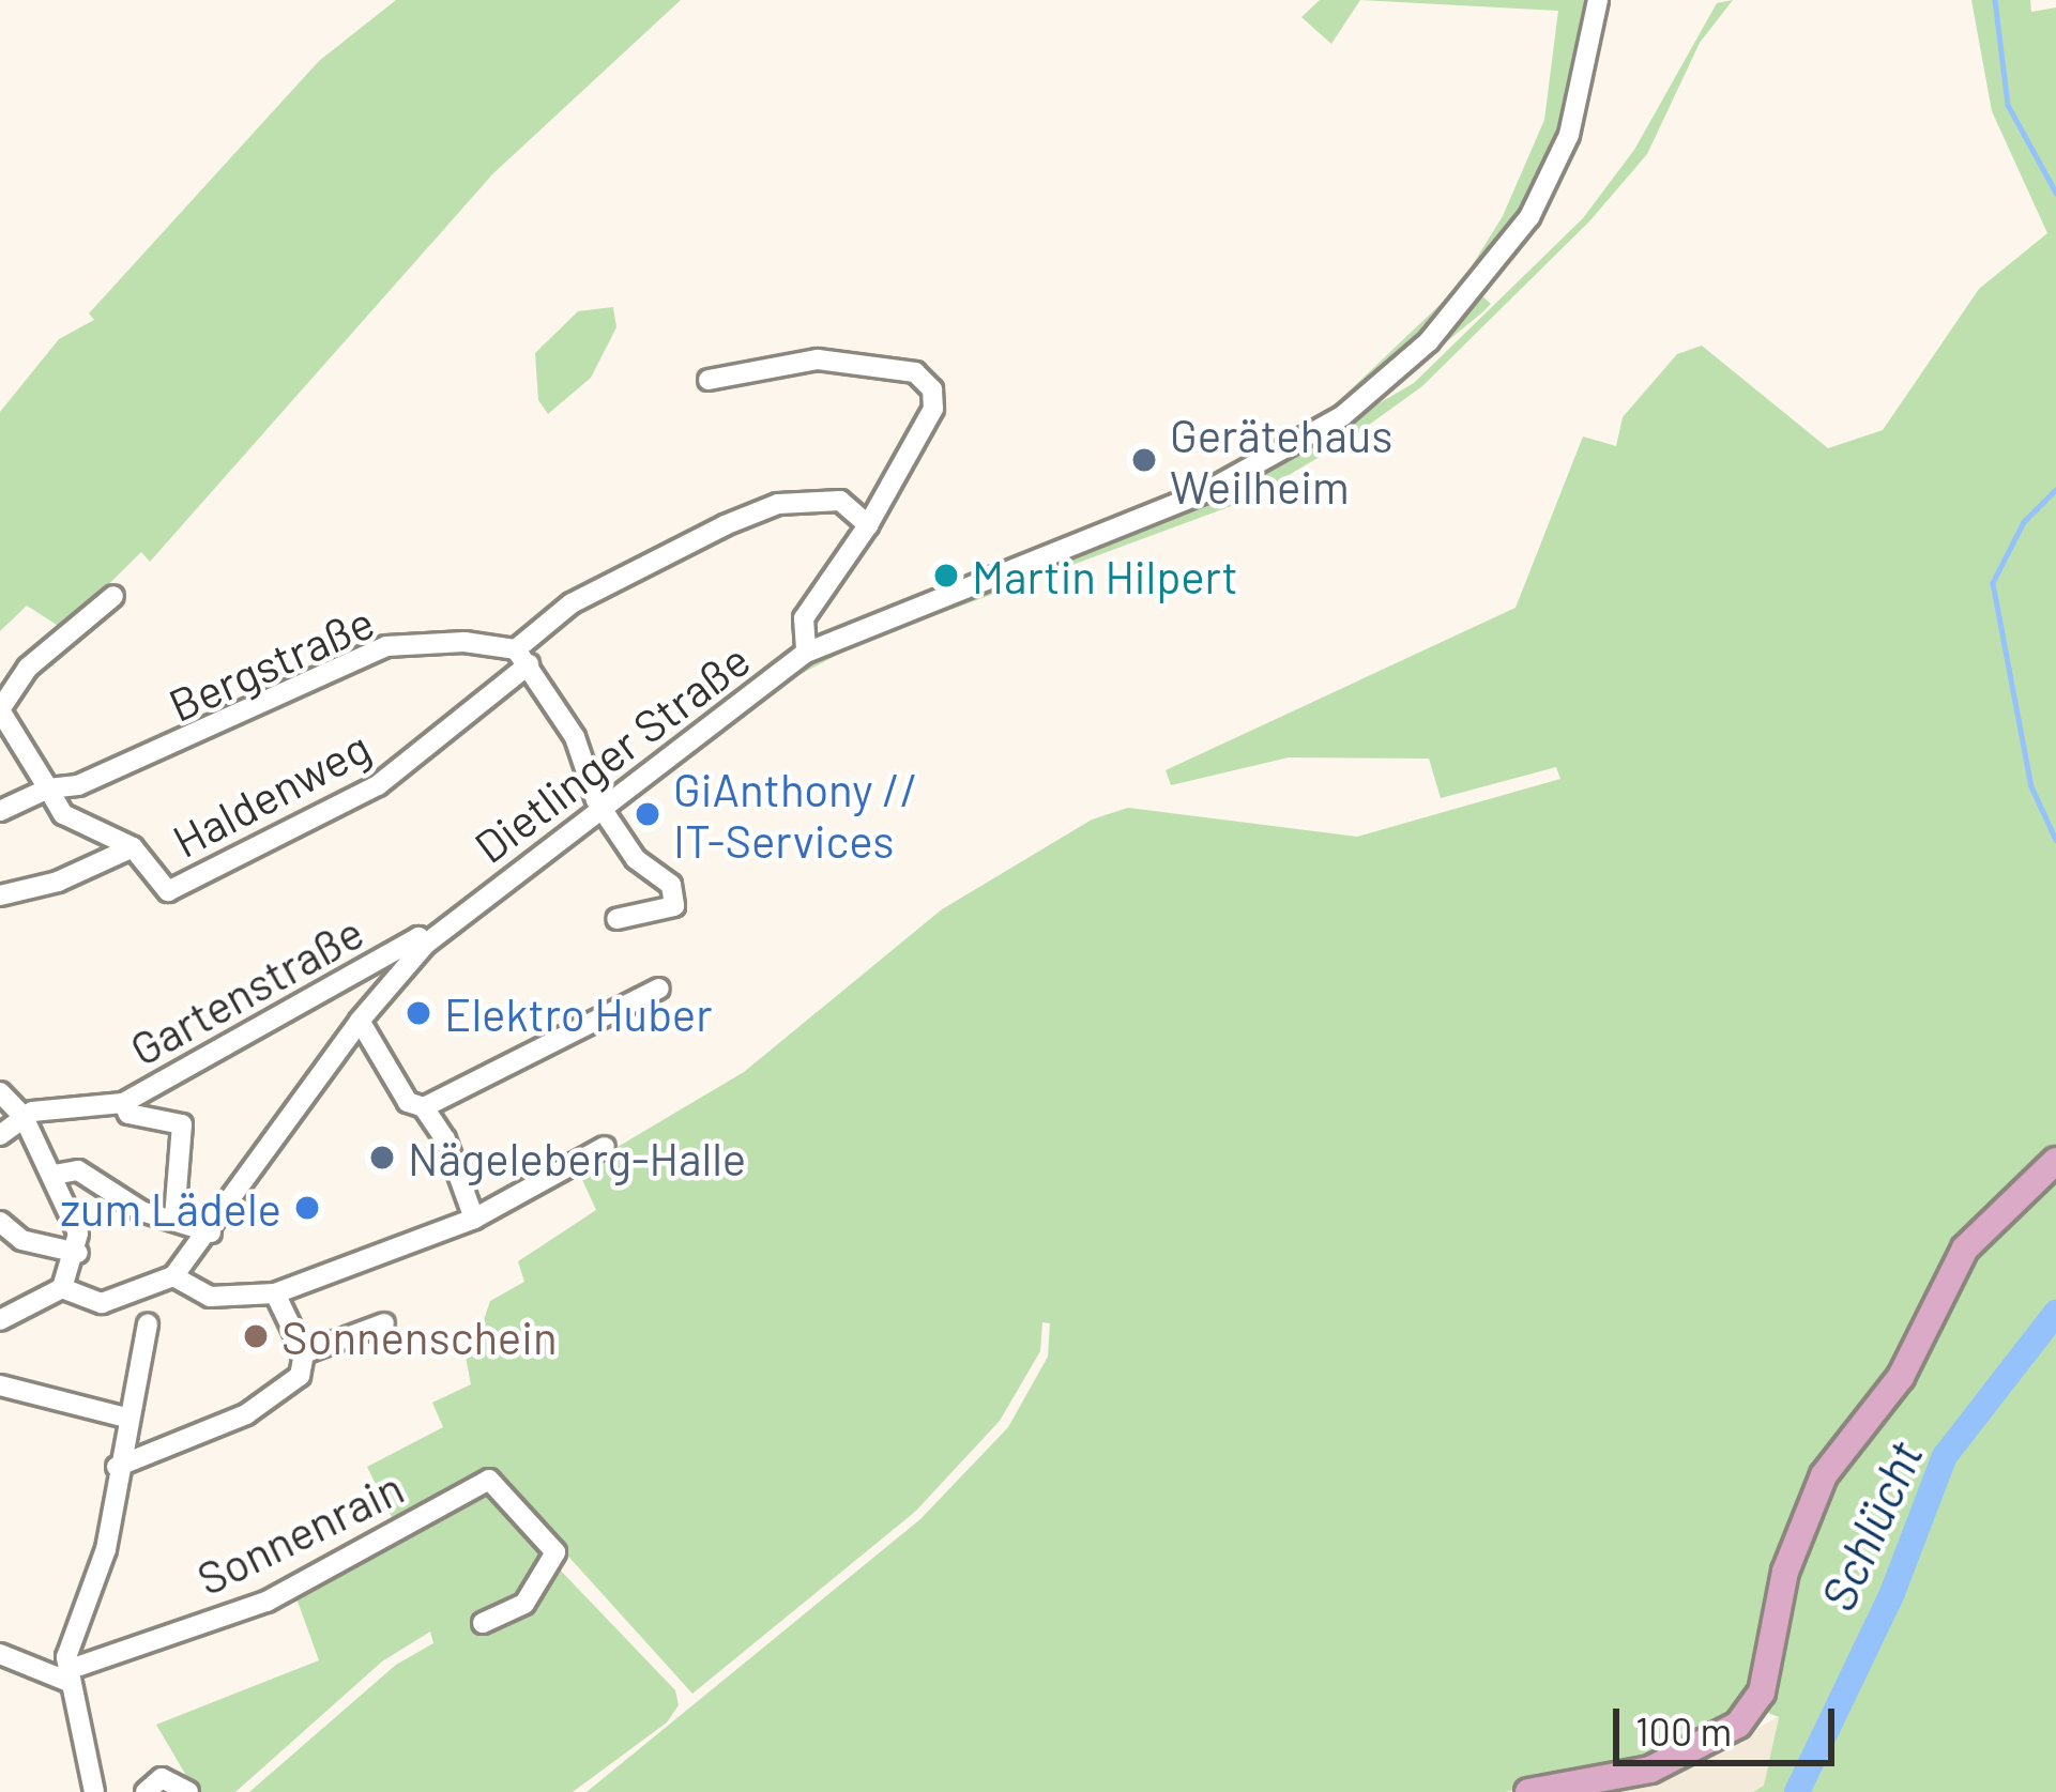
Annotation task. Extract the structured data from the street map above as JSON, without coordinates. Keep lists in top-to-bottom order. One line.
{"streets":{"street":["Bergstraße","Dietlinger Straße","Haldenweg","Gartenstraße","Sonnenrain"]},"crossings":[["Bergstraße","Haldenweg"],["Dietlinger Straße","Gartenstraße"]],"water":["Schlücht"],"places":["Gerätehaus Weilheim","Martin Hilpert","GiAnthony // IT-Services","Elektro Huber","Nägeleberg-Halle","zum Lädele","Sonnenschein"],"scale_bar":"100 m"}
